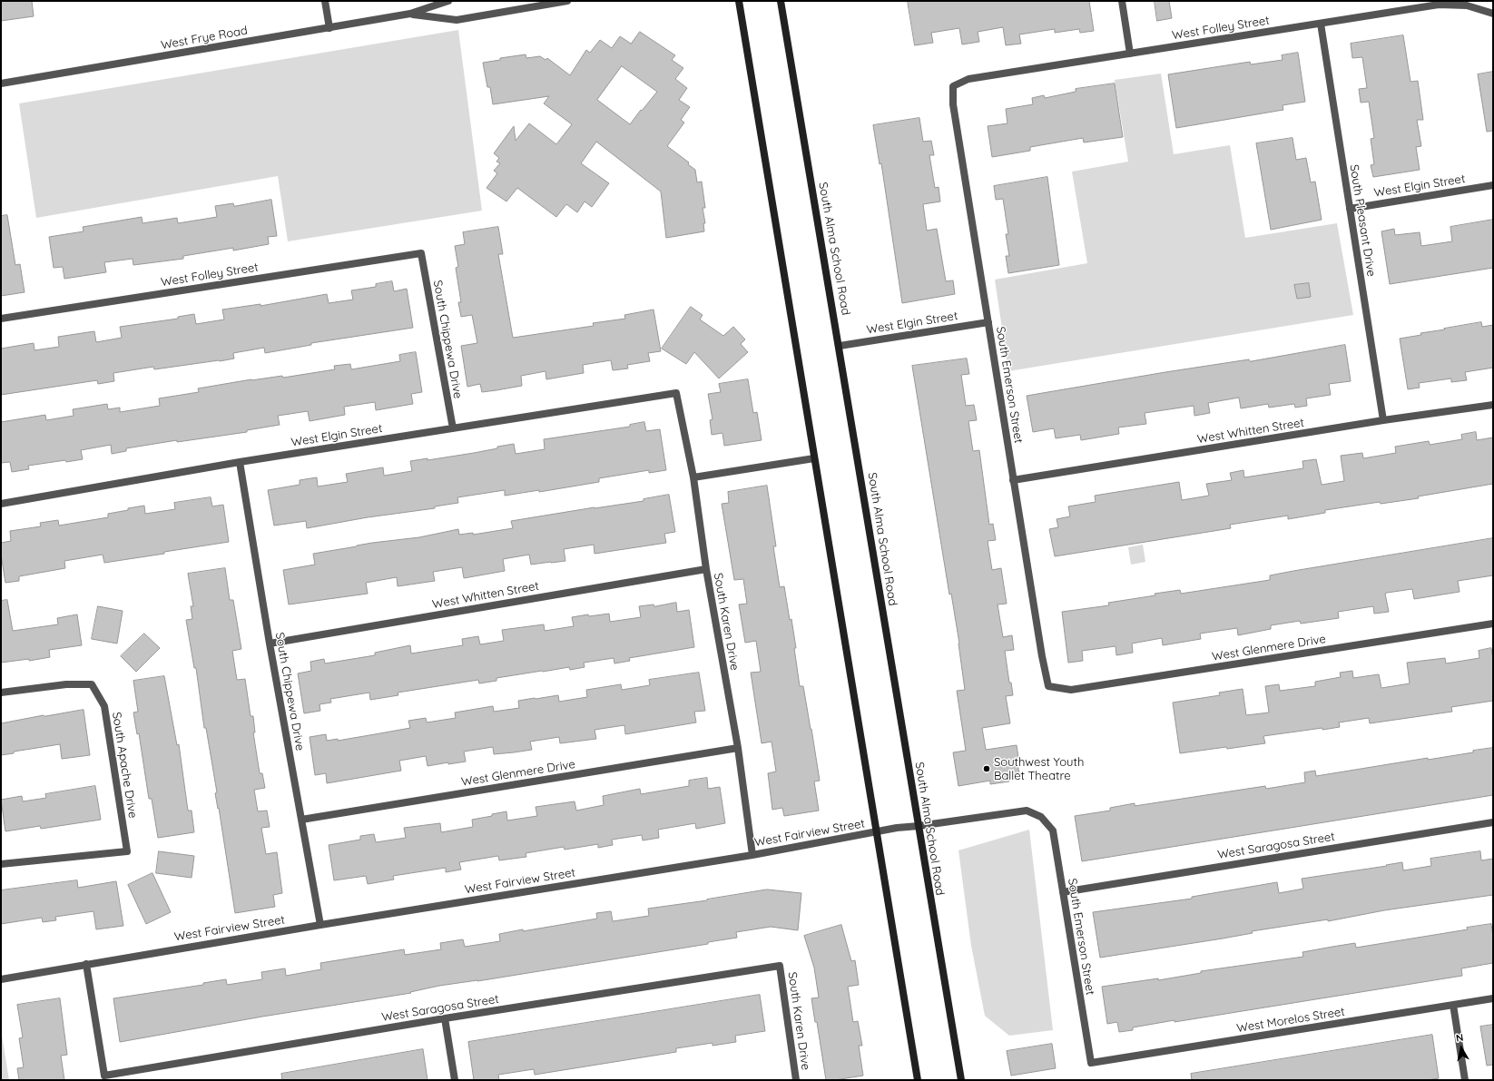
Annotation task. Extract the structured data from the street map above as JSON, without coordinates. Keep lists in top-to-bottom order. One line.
{"streets":{"main road":["South Alma School Road"],"street":["West Folley Street","West Frye Road","West Elgin Street","South Pleasant Drive","South Chippewa Drive","South Emerson Street","West Whitten Street","South Karen Drive","West Glenmere Drive","South Apache Drive","West Fairview Street","West Saragosa Street","West Morelos Street"]},"crossings":[["West Folley Street","South Pleasant Drive"],["West Folley Street","South Chippewa Drive"],["West Folley Street","South Emerson Street"],["West Elgin Street","South Pleasant Drive"],["West Elgin Street","South Alma School Road"],["West Elgin Street","South Chippewa Drive"],["West Elgin Street","South Emerson Street"],["West Elgin Street","South Karen Drive"],["South Pleasant Drive","West Whitten Street"],["South Alma School Road","West Fairview Street"],["South Chippewa Drive","West Whitten Street"],["South Chippewa Drive","West Glenmere Drive"],["South Chippewa Drive","West Fairview Street"],["South Emerson Street","West Whitten Street"],["South Emerson Street","West Glenmere Drive"],["South Emerson Street","West Fairview Street"],["South Emerson Street","West Saragosa Street"],["South Emerson Street","West Morelos Street"],["West Whitten Street","South Karen Drive"],["South Karen Drive","West Glenmere Drive"],["South Karen Drive","West Fairview Street"],["South Karen Drive","West Saragosa Street"],["West Fairview Street","West Saragosa Street"]],"places":["Southwest Youth Ballet Theatre"],"north":"top"}
